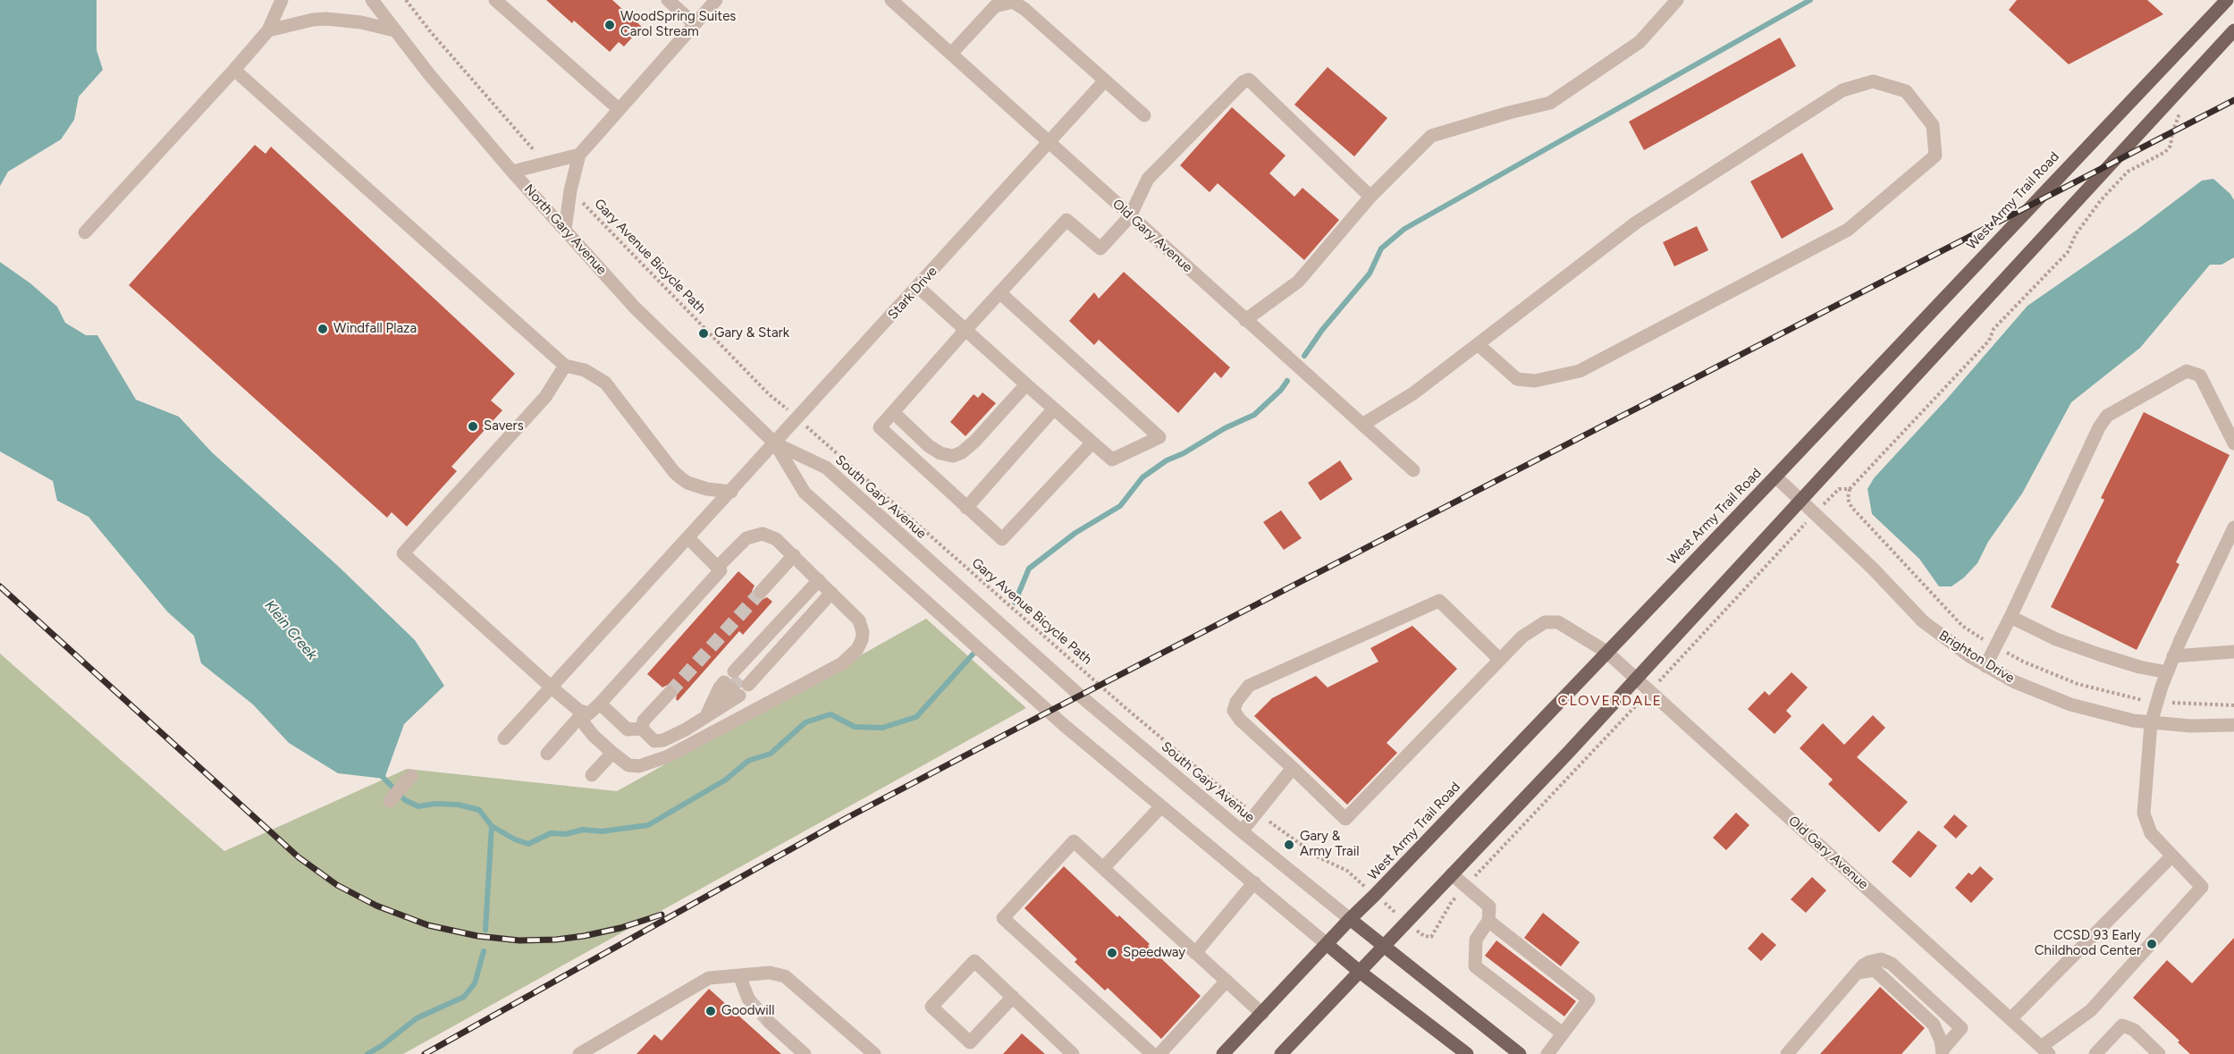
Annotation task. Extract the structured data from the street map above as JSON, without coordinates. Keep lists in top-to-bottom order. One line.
{"streets":{"main road":["West Army Trail Road","South Gary Avenue"],"street":["North Gary Avenue","Old Gary Avenue","Stark Drive","Brighton Drive"],"path":["Gary Avenue Bicycle Path"]},"crossings":[["West Army Trail Road","Old Gary Avenue"],["West Army Trail Road","South Gary Avenue"],["West Army Trail Road","Brighton Drive"],["North Gary Avenue","Stark Drive"],["North Gary Avenue","South Gary Avenue"],["Old Gary Avenue","Stark Drive"],["Stark Drive","South Gary Avenue"]],"districts":["CLOVERDALE"],"water":["Klein Creek"],"places":["WoodSpring Suites Carol Stream","Windfall Plaza","Gary & Stark","Savers","Gary & Army Trail","CCSD 93 Early Childhood Center","Speedway","Goodwill"]}
